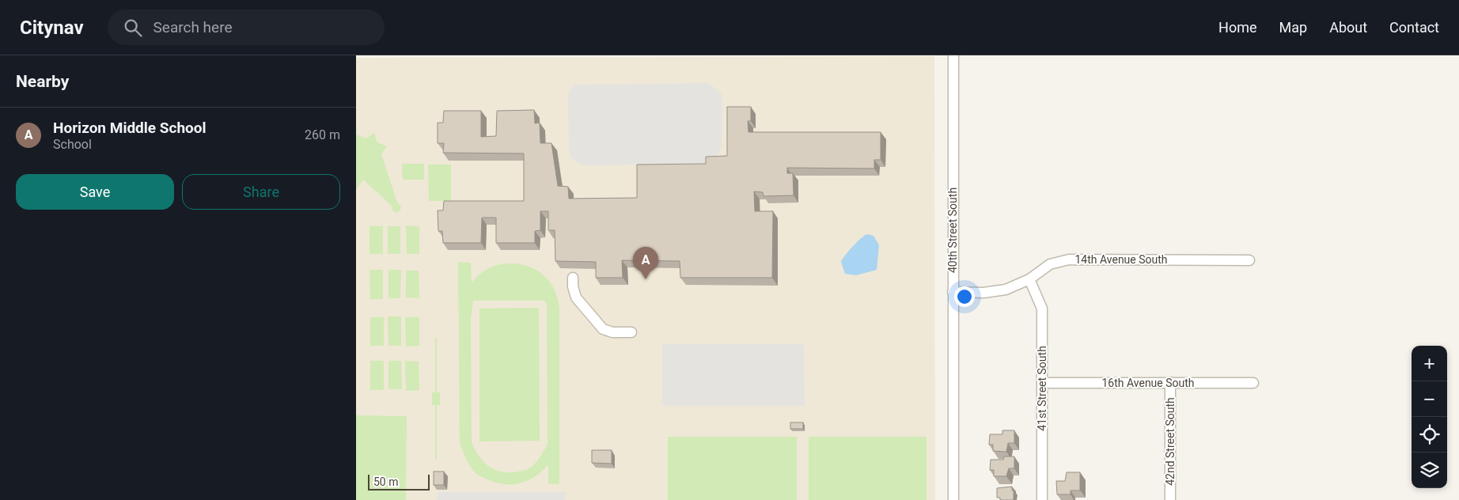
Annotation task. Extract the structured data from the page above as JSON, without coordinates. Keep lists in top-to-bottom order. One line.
{"streets":{"street":["40th Street South","14th Avenue South","16th Avenue South","41st Street South","42nd Street South"]},"crossings":[["40th Street South","14th Avenue South"],["14th Avenue South","41st Street South"],["16th Avenue South","41st Street South"],["16th Avenue South","42nd Street South"]],"scale_bar":"50 m","page":{"header":"Citynav","search":"Search here","nav":["Home","Map","About","Contact"],"heading":"Nearby","list":[{"mark":"A","name":"Horizon Middle School","note":"School","value":"260 m"}],"buttons":["Save","Share"],"pins":"A","map_buttons":["+","−"],"scale":"50 m"}}
